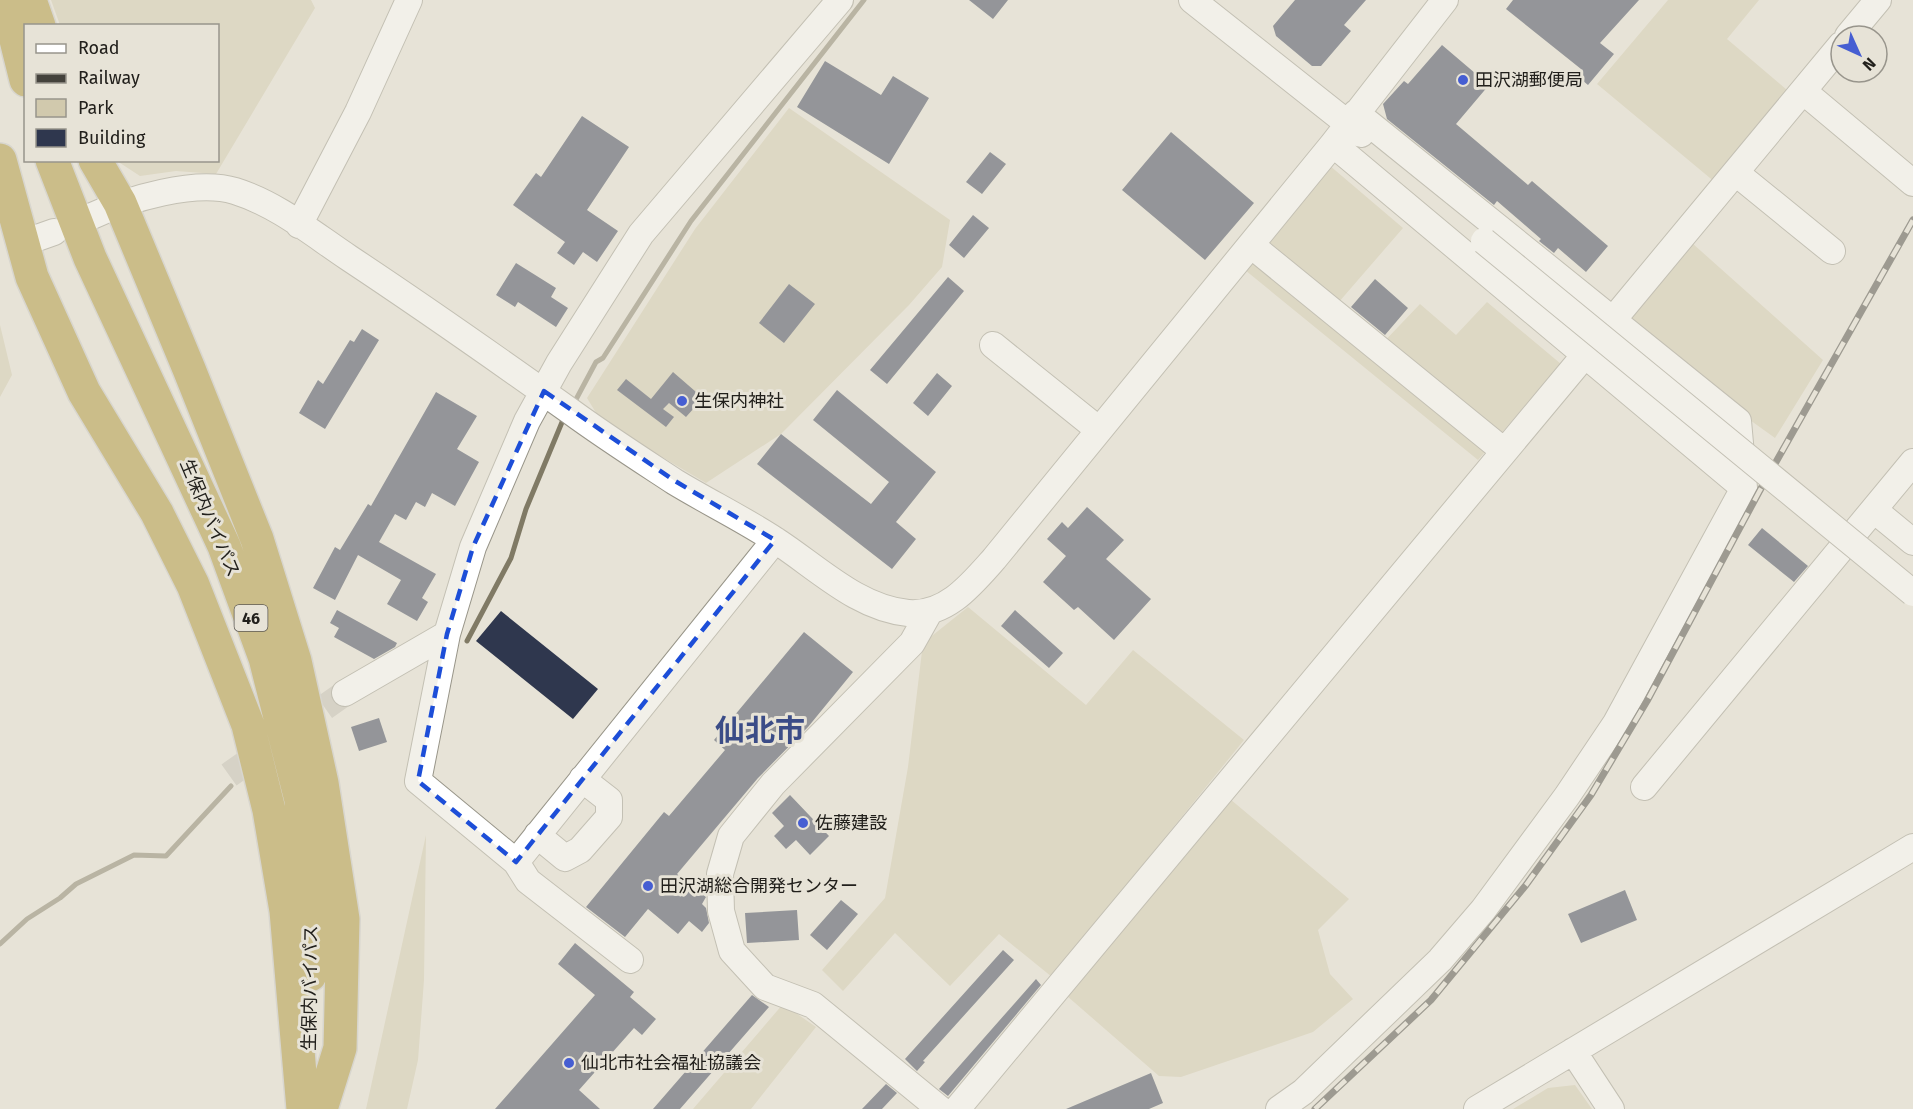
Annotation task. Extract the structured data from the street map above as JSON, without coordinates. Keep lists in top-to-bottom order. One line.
{"streets":{"highway":["生保内バイパス","46"]},"districts":["仙北市"],"places":["田沢湖郵便局","生保内神社","佐藤建設","田沢湖総合開発センター","仙北市社会福祉協議会"],"legend":["Road","Railway","Park","Building"],"north":"bottom right"}
